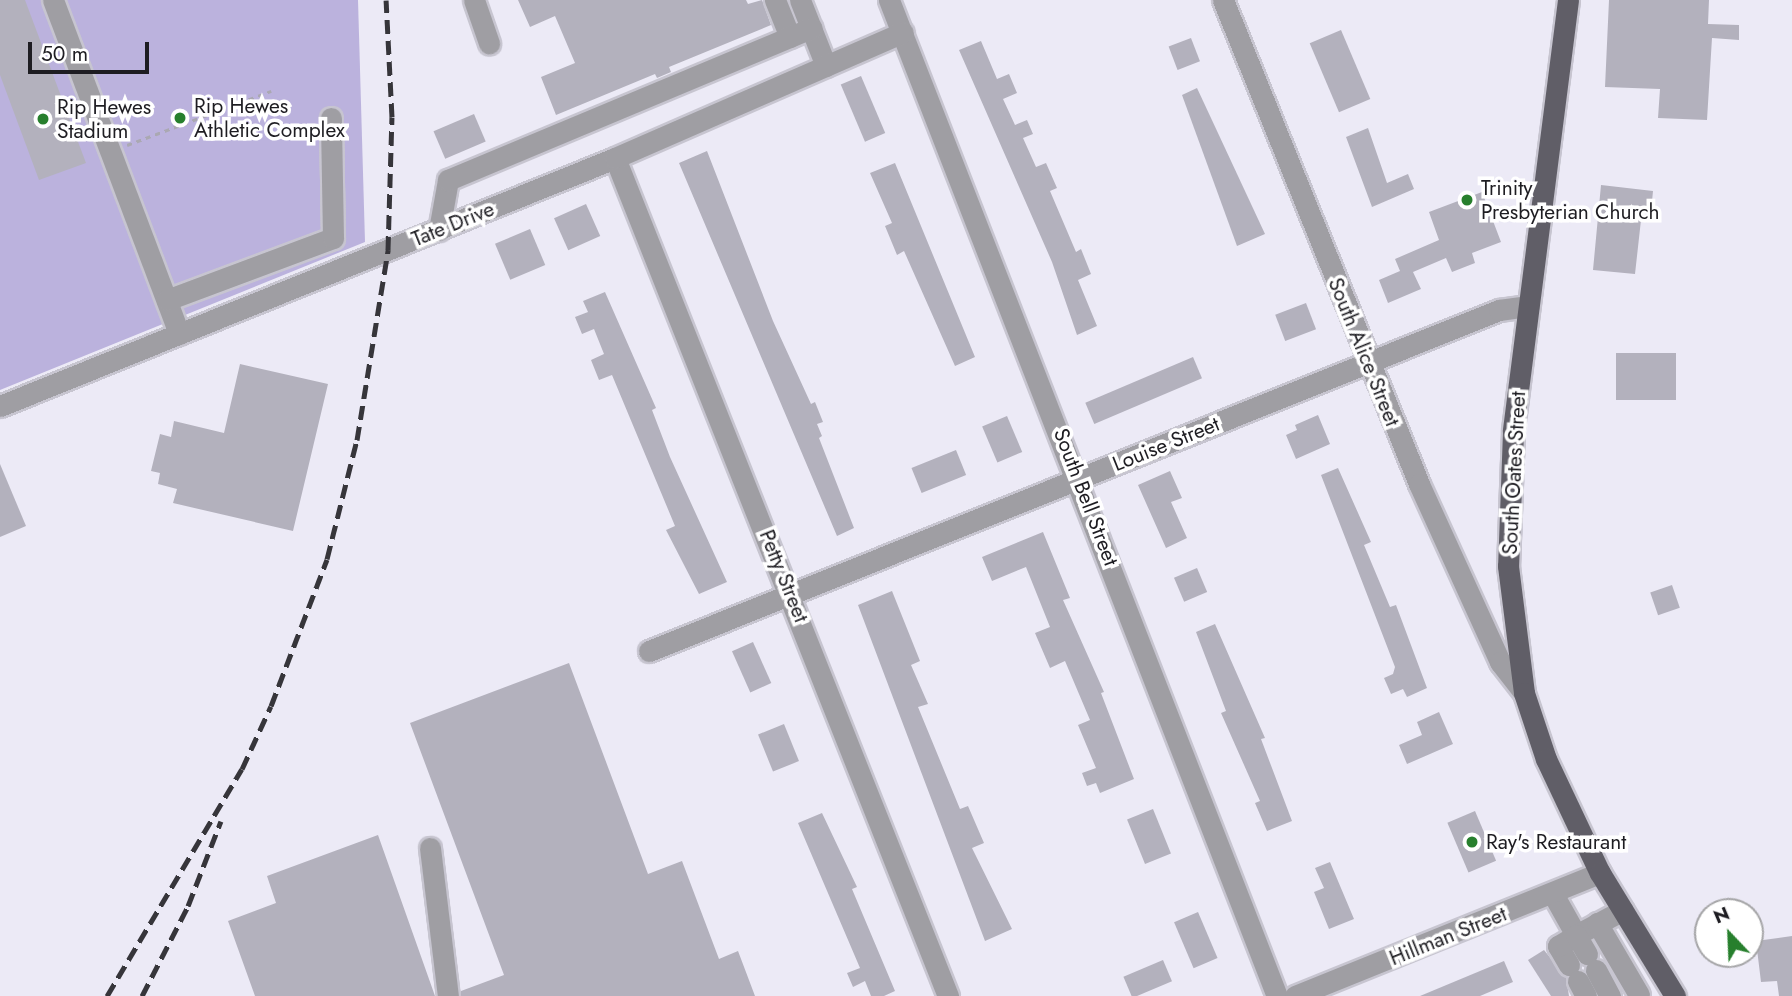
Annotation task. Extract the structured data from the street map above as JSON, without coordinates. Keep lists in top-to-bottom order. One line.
{"streets":{"main road":["South Oates Street"],"street":["Tate Drive","South Alice Street","Louise Street","South Bell Street","Petty Street","Hillman Street"]},"crossings":[["Tate Drive","South Bell Street"],["Tate Drive","Petty Street"],["South Alice Street","Louise Street"],["South Alice Street","South Oates Street"],["Louise Street","South Oates Street"],["Louise Street","South Bell Street"],["Louise Street","Petty Street"],["South Oates Street","Hillman Street"]],"places":["Rip Hewes Athletic Complex","Rip Hewes Stadium","Trinity Presbyterian Church","Ray's Restaurant"],"scale_bar":"50 m","north":"top left"}
